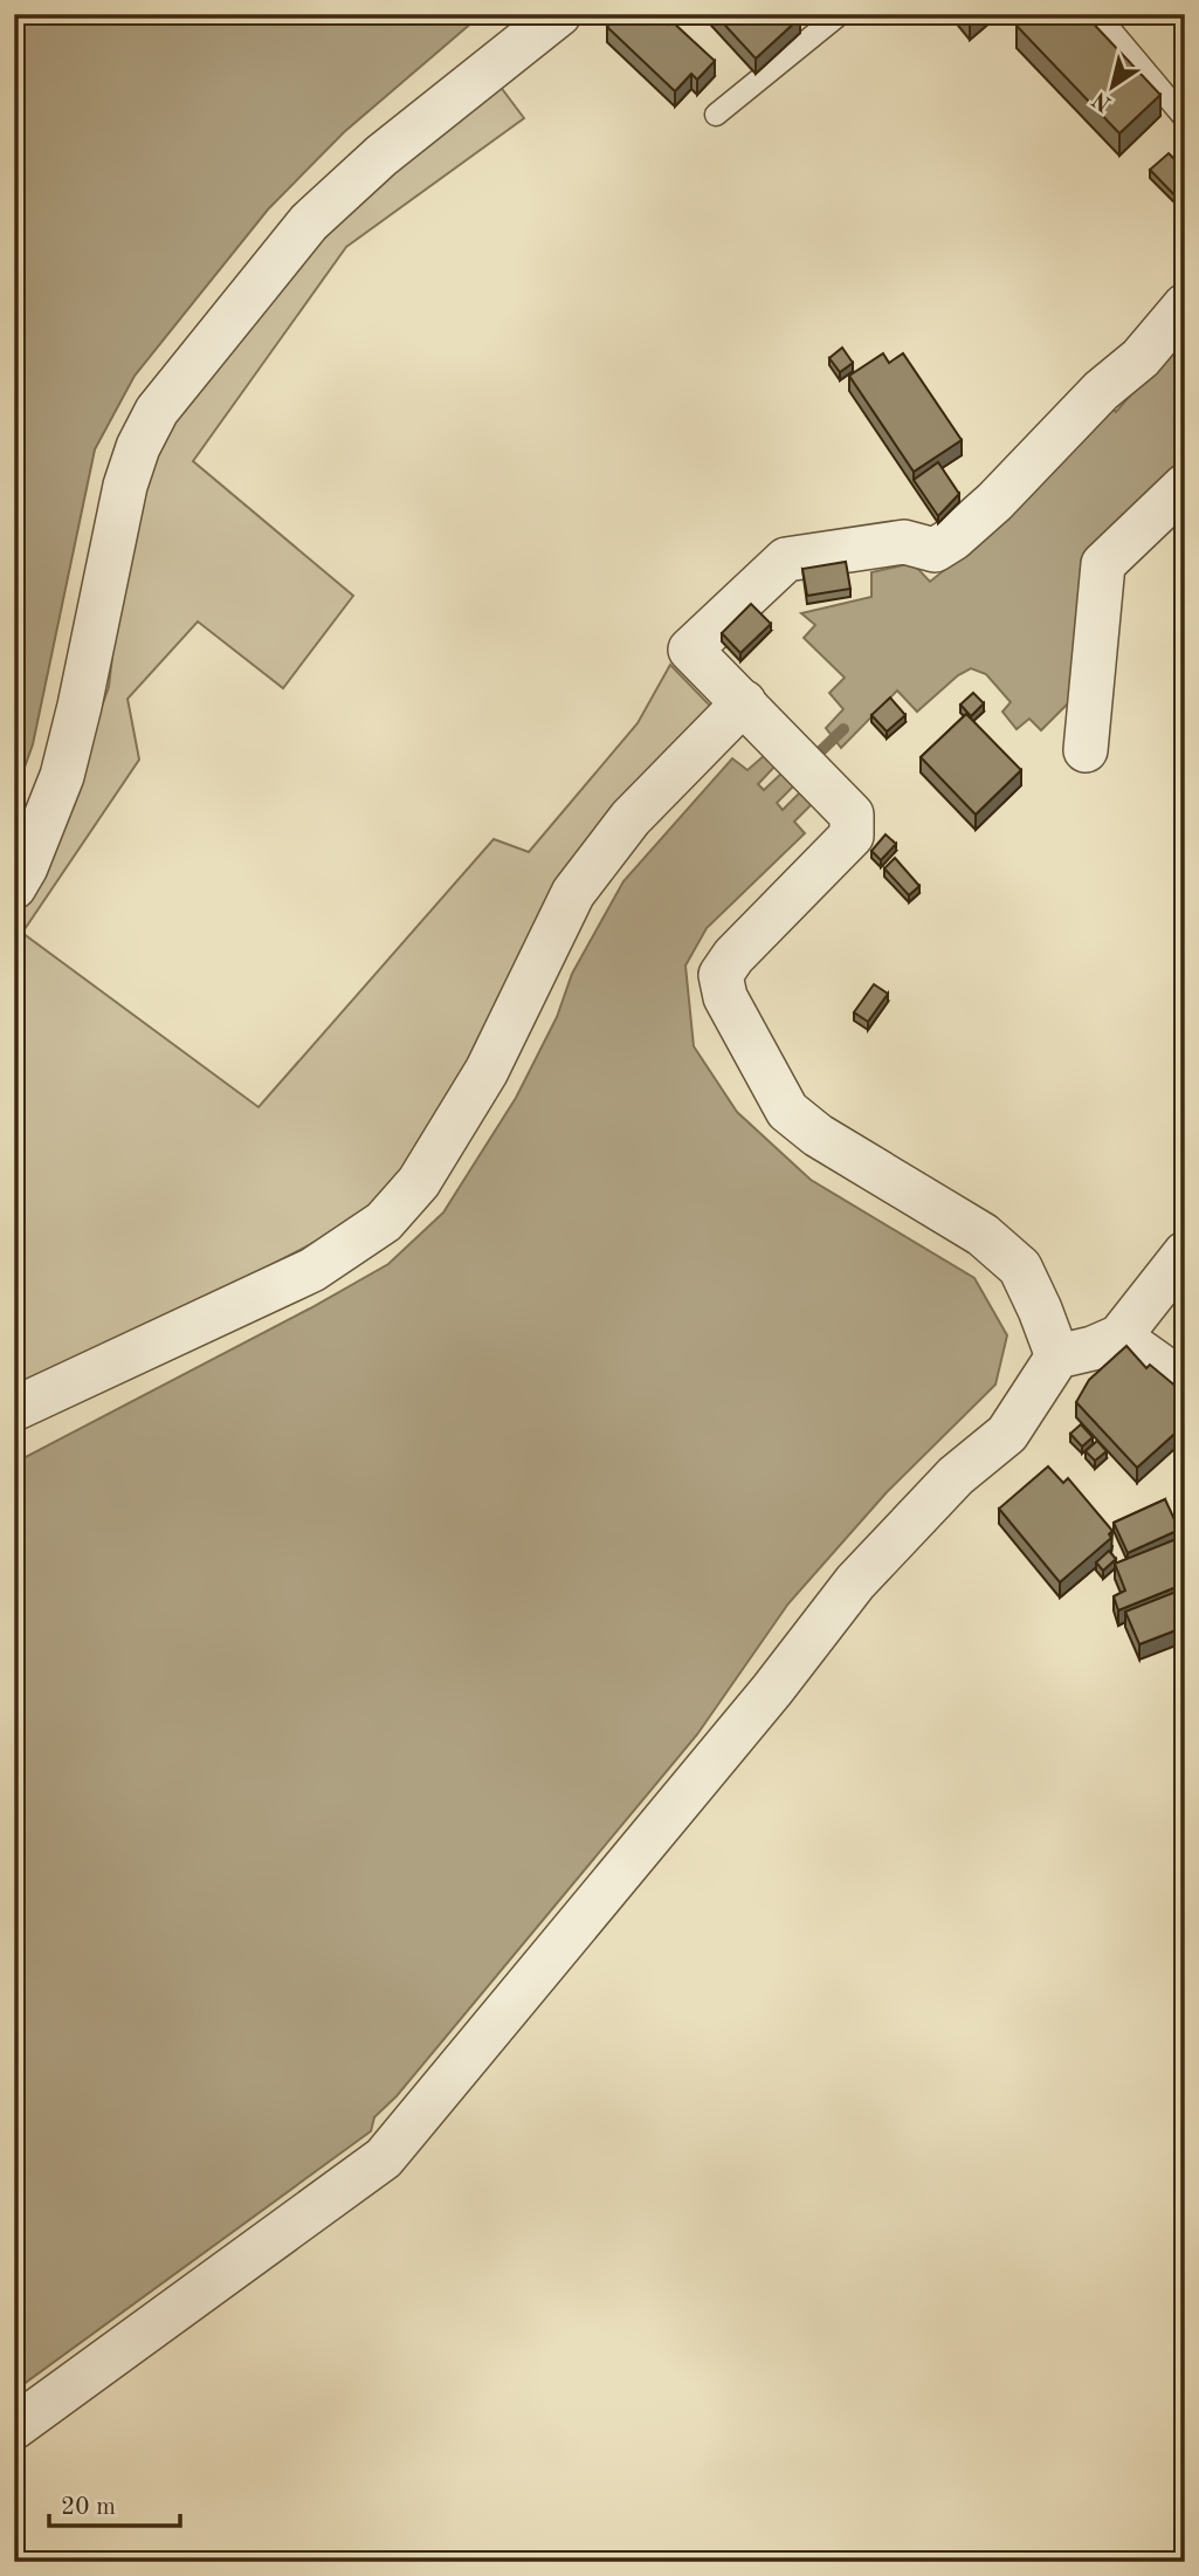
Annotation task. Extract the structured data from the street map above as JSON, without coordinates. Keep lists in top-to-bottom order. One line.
{"scale_bar":"20 m","north":"bottom left"}
